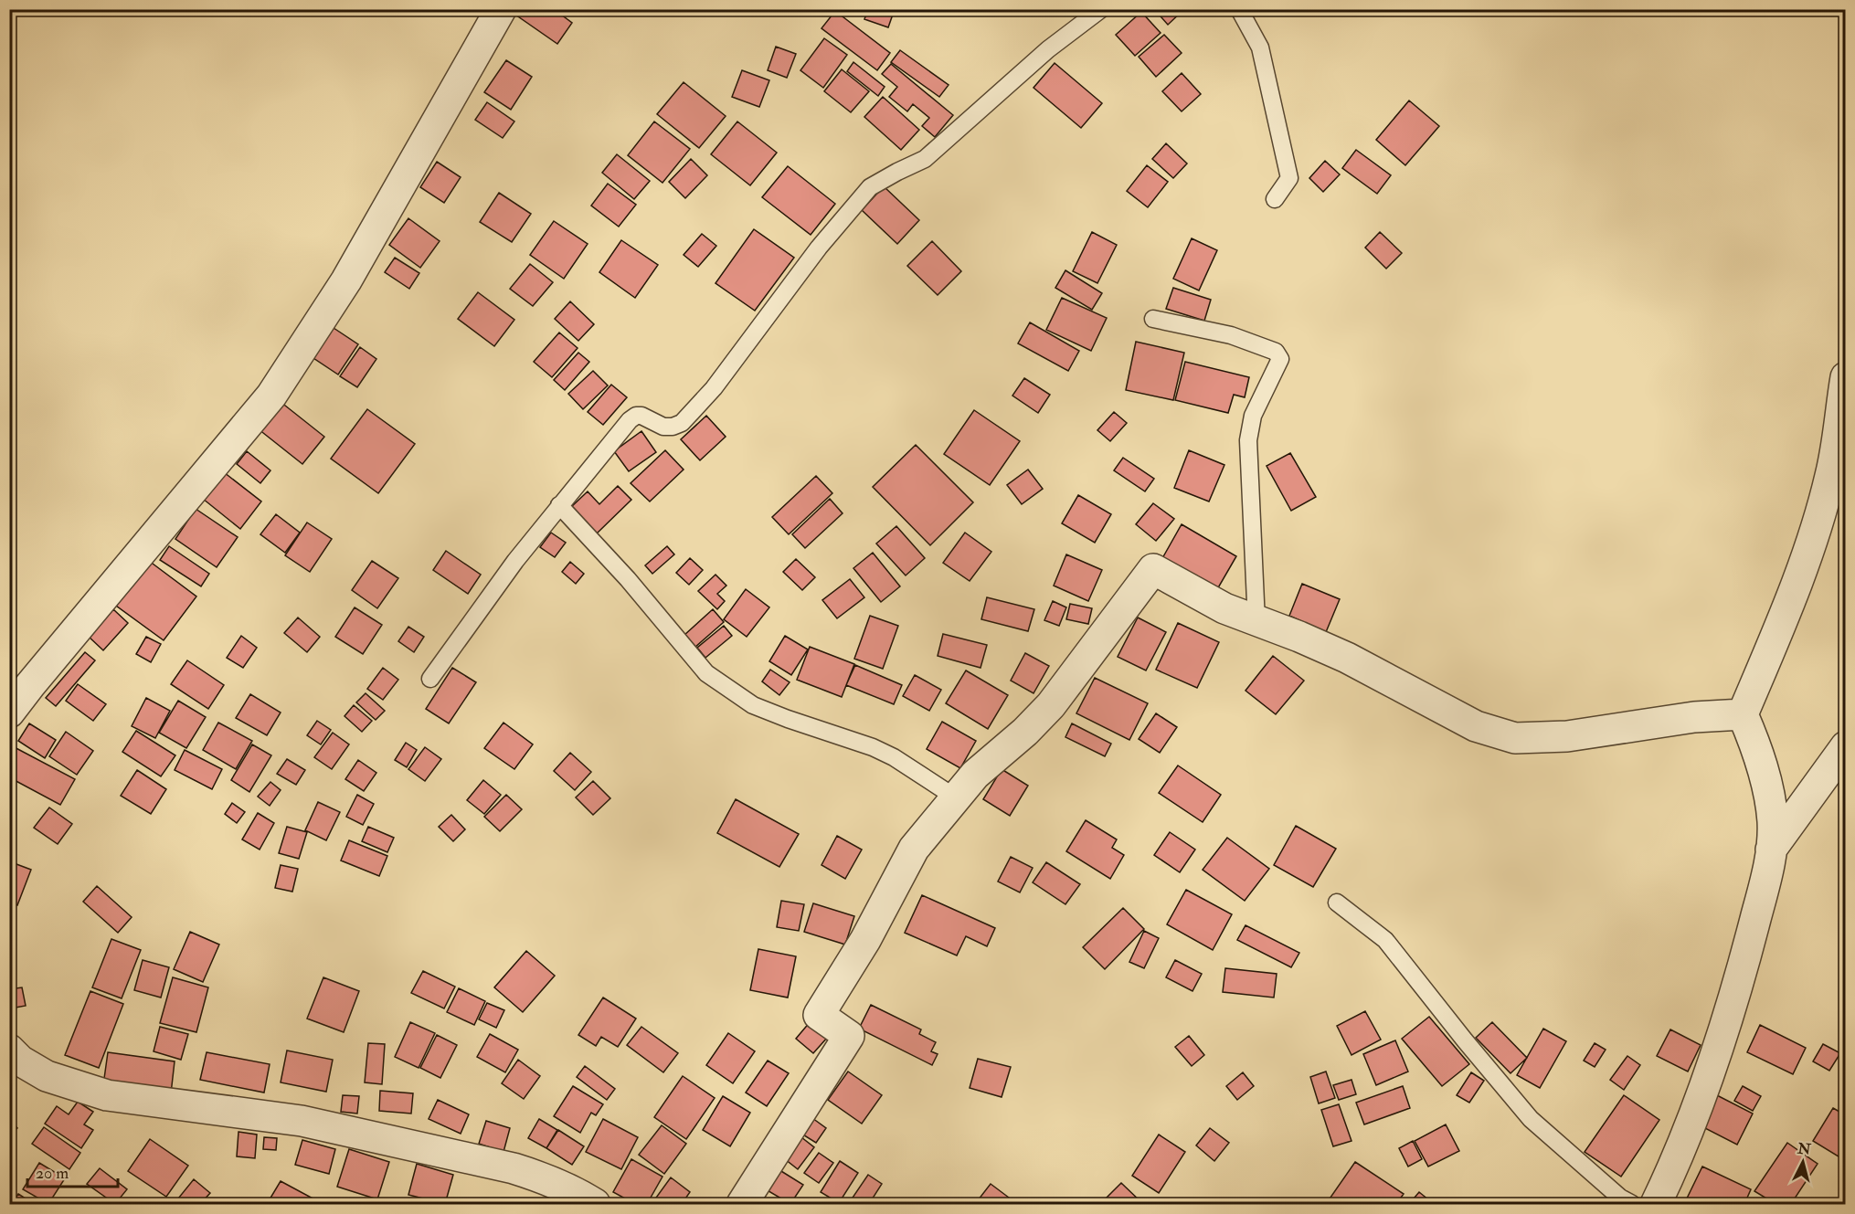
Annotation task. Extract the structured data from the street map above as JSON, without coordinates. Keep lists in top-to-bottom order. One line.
{"scale_bar":"20 m","north":"top"}
